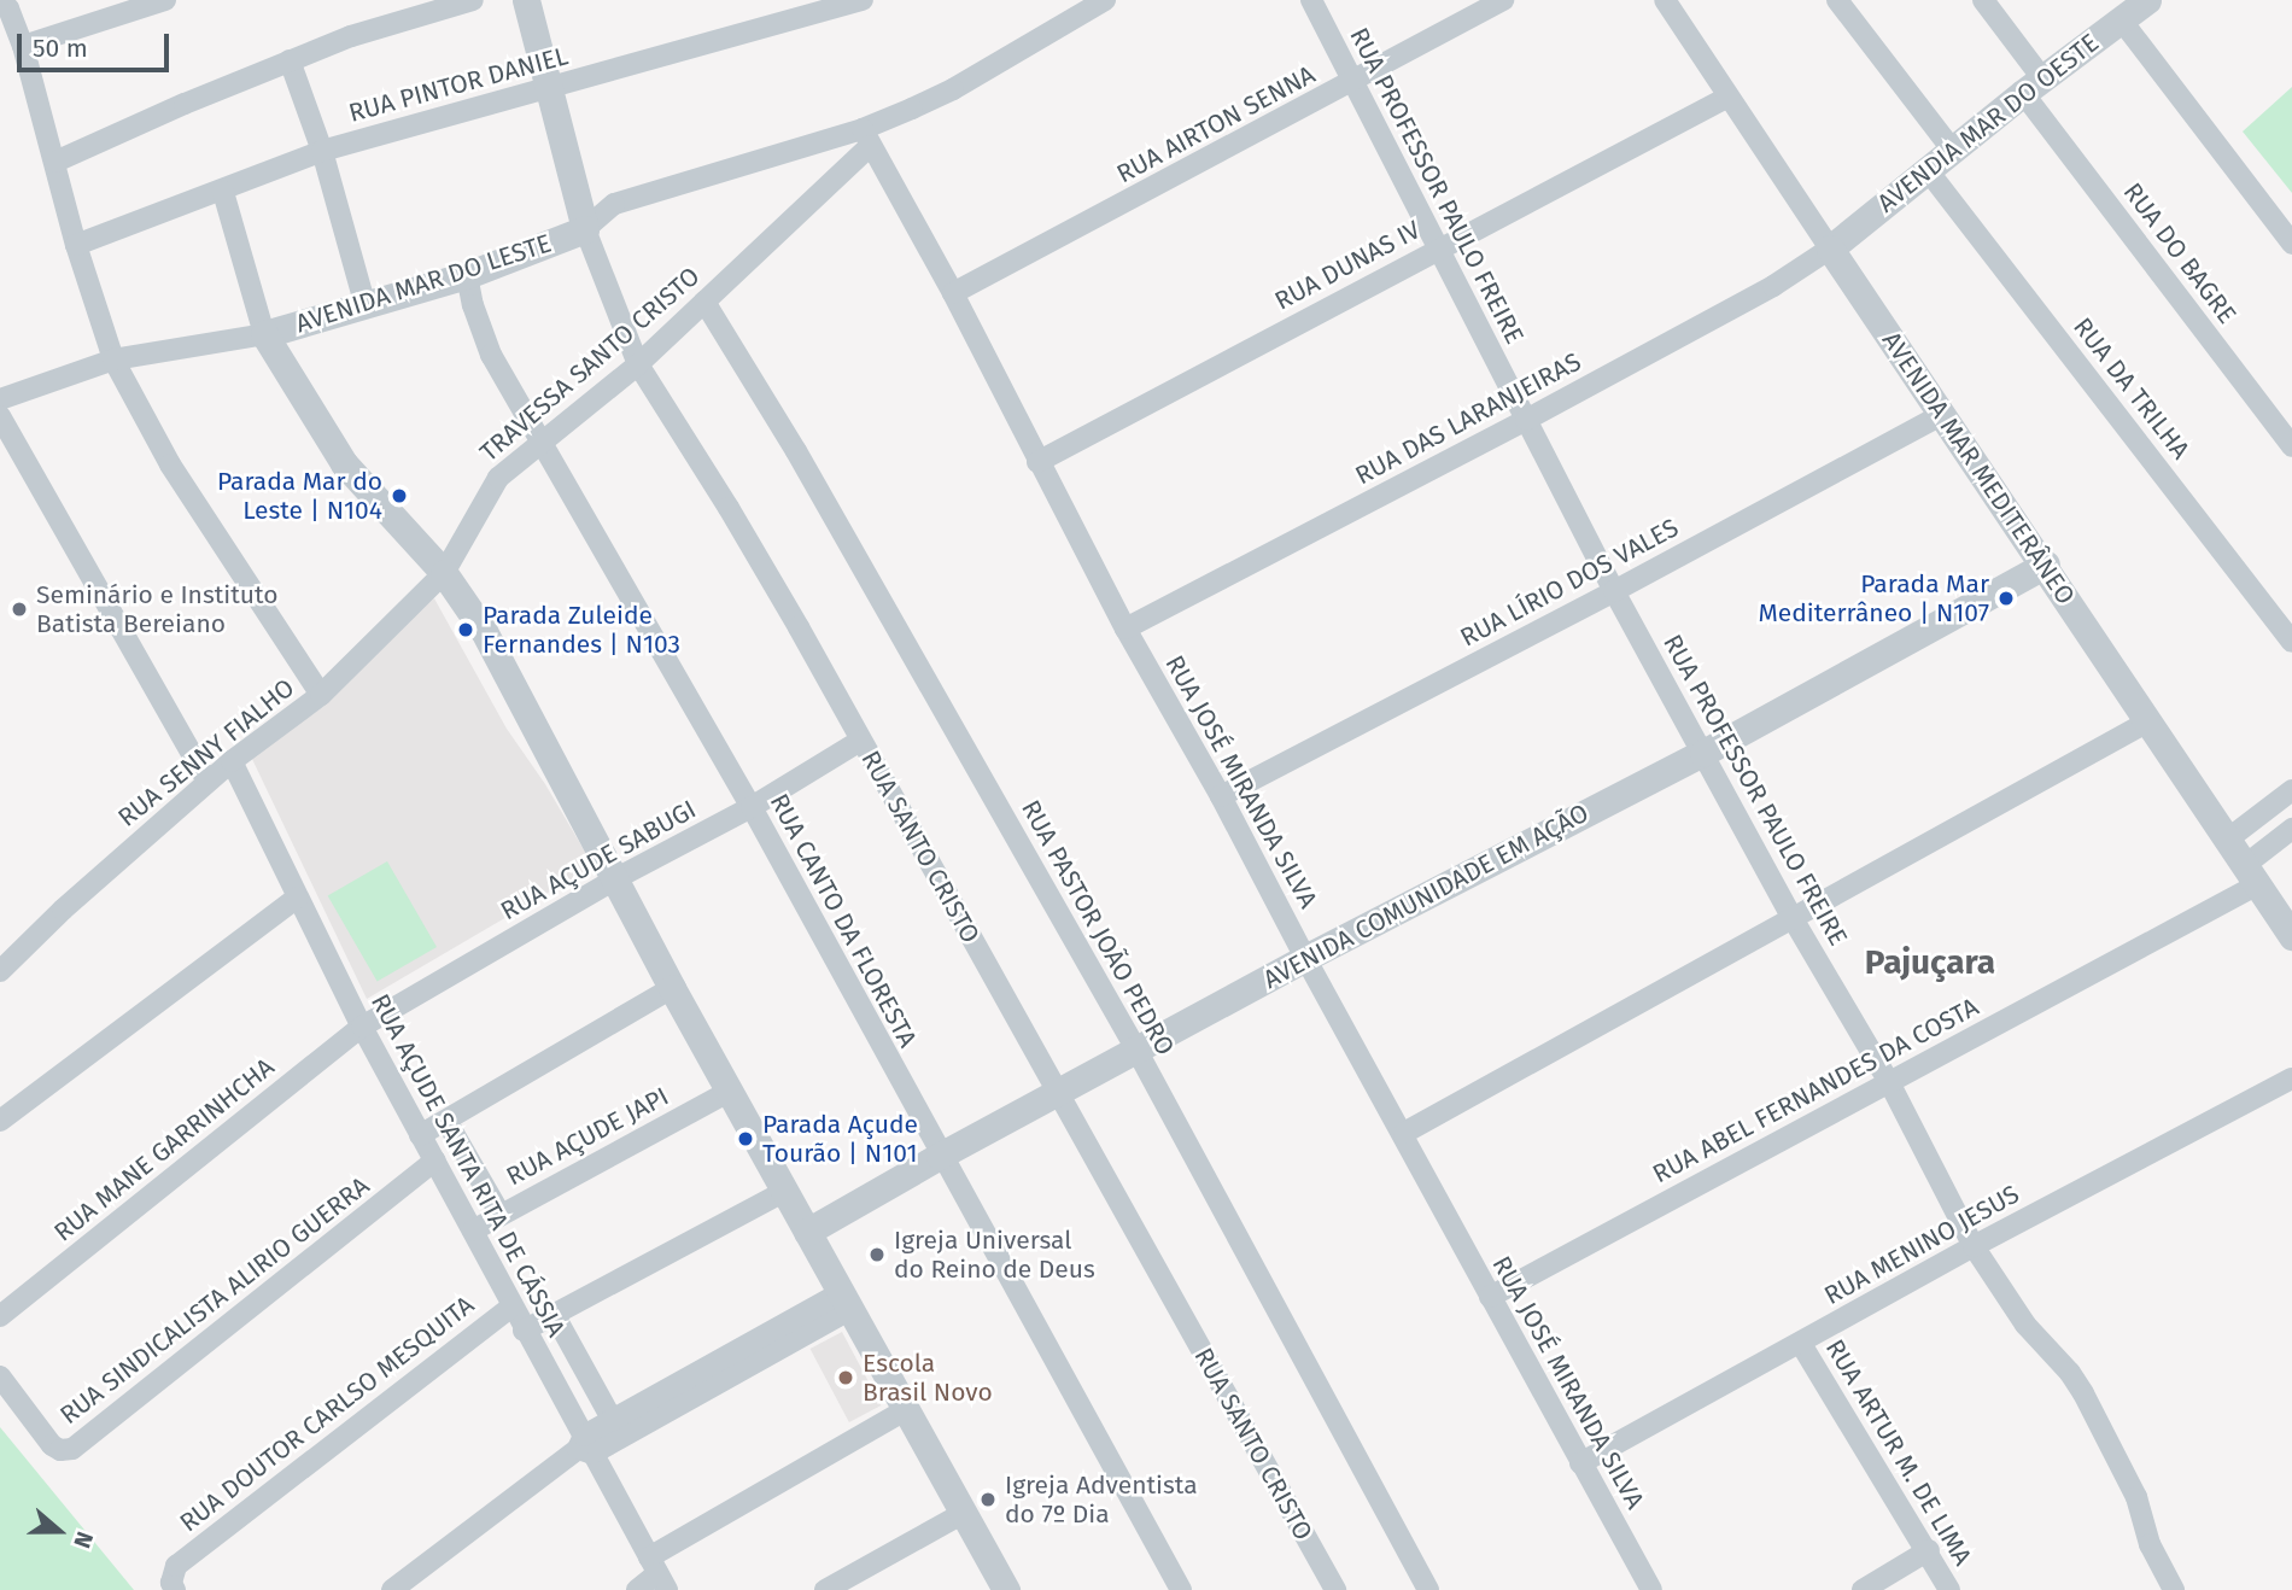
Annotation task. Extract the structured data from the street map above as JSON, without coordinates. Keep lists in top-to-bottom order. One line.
{"streets":{"street":["RUA PINTOR DANIEL","AVENDIA MAR DO OESTE","RUA AIRTON SENNA","RUA PROFESSOR PAULO FREIRE","RUA DO BAGRE","RUA DUNAS IV","AVENIDA MAR DO LESTE","TRAVESSA SANTO CRISTO","RUA DA TRILHA","RUA DAS LARANJEIRAS","AVENIDA MAR MEDITERÂNEO","RUA LÍRIO DOS VALES","RUA SENNY FIALHO","RUA JOSÉ MIRANDA SILVA","RUA SANTO CRISTO","RUA AÇUDE SABUGI","AVENIDA COMUNIDADE EM AÇÃO","RUA CANTO DA FLORESTA","RUA PASTOR JOÃO PEDRO","RUA ABEL FERNANDES DA COSTA","RUA AÇUDE JAPI","RUA MANE GARRINHCHA","RUA AÇUDE SANTA RITA DE CÁSSIA","RUA MENINO JESUS","RUA SINDICALISTA ALIRIO GUERRA","RUA DOUTOR CARLSO MESQUITA","RUA ARTUR M. DE LIMA"]},"crossings":[["RUA PINTOR DANIEL","RUA SANTO CRISTO"],["AVENDIA MAR DO OESTE","RUA DO BAGRE"],["AVENDIA MAR DO OESTE","RUA DA TRILHA"],["AVENDIA MAR DO OESTE","RUA DAS LARANJEIRAS"],["AVENDIA MAR DO OESTE","AVENIDA MAR MEDITERÂNEO"],["RUA AIRTON SENNA","RUA PROFESSOR PAULO FREIRE"],["RUA AIRTON SENNA","RUA JOSÉ MIRANDA SILVA"],["RUA PROFESSOR PAULO FREIRE","RUA DUNAS IV"],["RUA PROFESSOR PAULO FREIRE","RUA DAS LARANJEIRAS"],["RUA PROFESSOR PAULO FREIRE","RUA LÍRIO DOS VALES"],["RUA PROFESSOR PAULO FREIRE","AVENIDA COMUNIDADE EM AÇÃO"],["RUA PROFESSOR PAULO FREIRE","RUA ABEL FERNANDES DA COSTA"],["RUA PROFESSOR PAULO FREIRE","RUA MENINO JESUS"],["RUA DUNAS IV","AVENIDA MAR MEDITERÂNEO"],["RUA DUNAS IV","RUA JOSÉ MIRANDA SILVA"],["AVENIDA MAR DO LESTE","TRAVESSA SANTO CRISTO"],["AVENIDA MAR DO LESTE","RUA JOSÉ MIRANDA SILVA"],["AVENIDA MAR DO LESTE","RUA SANTO CRISTO"],["AVENIDA MAR DO LESTE","RUA CANTO DA FLORESTA"],["TRAVESSA SANTO CRISTO","RUA SENNY FIALHO"],["TRAVESSA SANTO CRISTO","RUA JOSÉ MIRANDA SILVA"],["TRAVESSA SANTO CRISTO","RUA SANTO CRISTO"],["TRAVESSA SANTO CRISTO","RUA CANTO DA FLORESTA"],["TRAVESSA SANTO CRISTO","RUA PASTOR JOÃO PEDRO"],["RUA DAS LARANJEIRAS","AVENIDA MAR MEDITERÂNEO"],["RUA DAS LARANJEIRAS","RUA JOSÉ MIRANDA SILVA"],["AVENIDA MAR MEDITERÂNEO","RUA LÍRIO DOS VALES"],["AVENIDA MAR MEDITERÂNEO","AVENIDA COMUNIDADE EM AÇÃO"],["AVENIDA MAR MEDITERÂNEO","RUA ABEL FERNANDES DA COSTA"],["RUA LÍRIO DOS VALES","RUA JOSÉ MIRANDA SILVA"],["RUA SENNY FIALHO","RUA AÇUDE SANTA RITA DE CÁSSIA"],["RUA JOSÉ MIRANDA SILVA","AVENIDA COMUNIDADE EM AÇÃO"],["RUA JOSÉ MIRANDA SILVA","RUA ABEL FERNANDES DA COSTA"],["RUA JOSÉ MIRANDA SILVA","RUA MENINO JESUS"],["RUA SANTO CRISTO","RUA AÇUDE SABUGI"],["RUA SANTO CRISTO","AVENIDA COMUNIDADE EM AÇÃO"],["RUA AÇUDE SABUGI","RUA CANTO DA FLORESTA"],["RUA AÇUDE SABUGI","RUA MANE GARRINHCHA"],["RUA AÇUDE SABUGI","RUA AÇUDE SANTA RITA DE CÁSSIA"],["AVENIDA COMUNIDADE EM AÇÃO","RUA CANTO DA FLORESTA"],["AVENIDA COMUNIDADE EM AÇÃO","RUA PASTOR JOÃO PEDRO"],["RUA AÇUDE JAPI","RUA AÇUDE SANTA RITA DE CÁSSIA"],["RUA MANE GARRINHCHA","RUA AÇUDE SANTA RITA DE CÁSSIA"],["RUA AÇUDE SANTA RITA DE CÁSSIA","RUA SINDICALISTA ALIRIO GUERRA"],["RUA AÇUDE SANTA RITA DE CÁSSIA","RUA DOUTOR CARLSO MESQUITA"],["RUA MENINO JESUS","RUA ARTUR M. DE LIMA"]],"districts":["Pajuçara"],"places":["Parada Mar do Leste | N104","Parada Mar Mediterrâneo | N107","Seminário e Instituto Batista Bereiano","Parada Zuleide Fernandes | N103","Parada Açude Tourão | N101","Igreja Universal do Reino de Deus","Escola Brasil Novo","Igreja Adventista do 7º Dia"],"scale_bar":"50 m","north":"right"}
